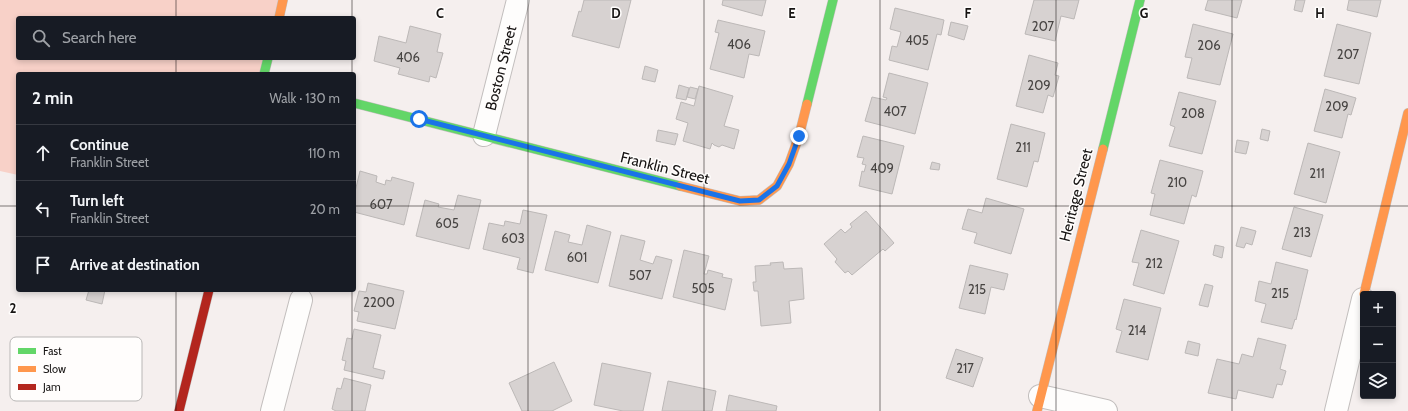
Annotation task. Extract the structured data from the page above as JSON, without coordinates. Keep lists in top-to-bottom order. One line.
{"streets":{"street":["Boston Street","Franklin Street","Heritage Street"]},"crossings":[["Boston Street","Franklin Street"]],"house_numbers":["207","405","406","206","207","406","209","209","407","208","211","409","211","210","607","605","213","603","601","212","507","505","215","215","2200","214","217"],"legend":["Fast","Slow","Jam"],"page":{"search":"Search here","heading":["2 min","Walk · 130 m"],"list":[["Continue","Franklin Street","110 m"],["Turn left","Franklin Street","20 m"],"Arrive at destination"],"map_buttons":["+","−"]},"grid":{"columns":["C","D","E","F","G","H"],"rows":["2"]}}
